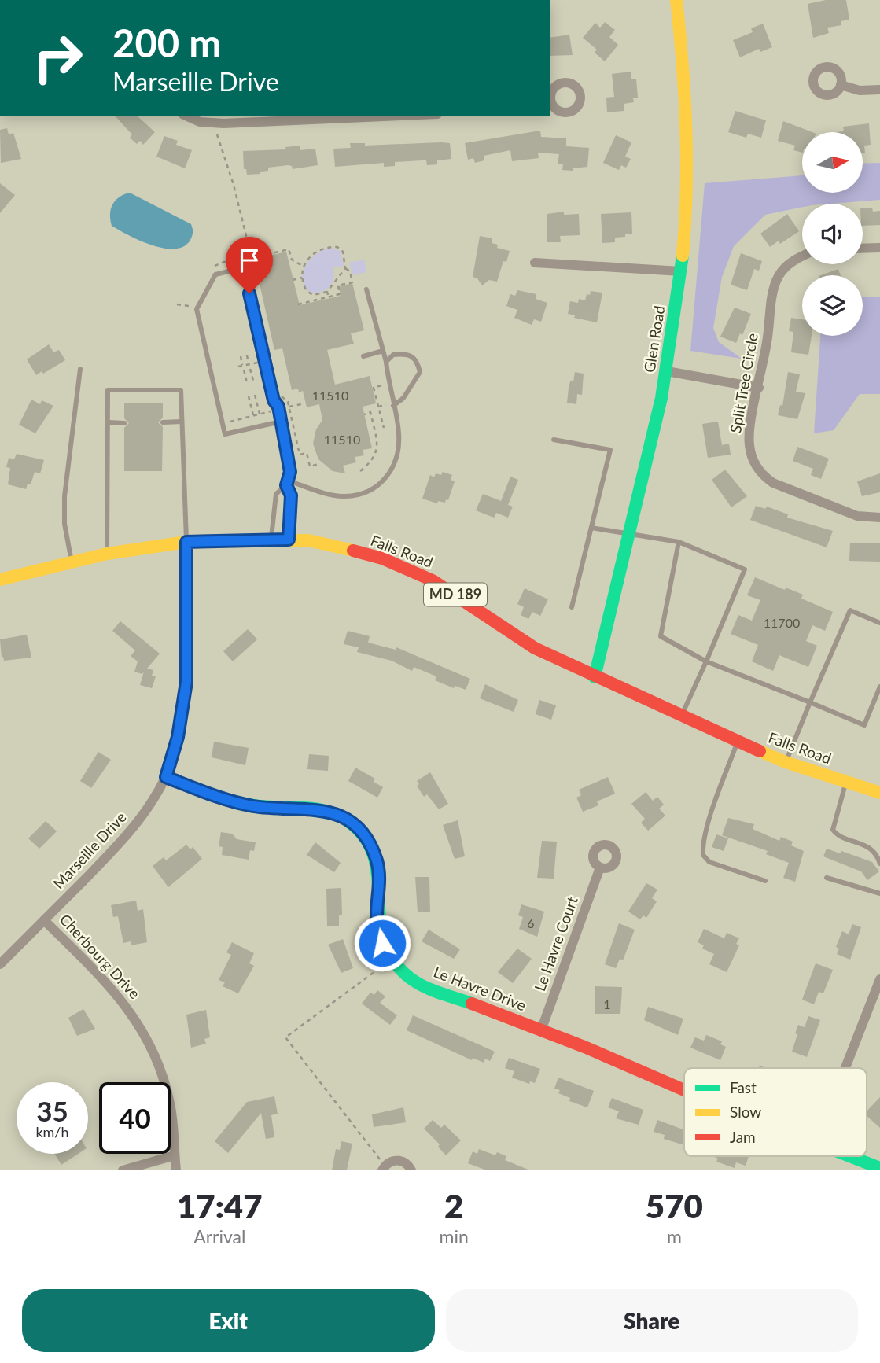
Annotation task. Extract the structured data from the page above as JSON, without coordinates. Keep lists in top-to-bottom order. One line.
{"streets":{"main road":["Glen Road","Falls Road","MD 189","Le Havre Drive"],"street":["Split Tree Circle","Marseille Drive","Le Havre Court","Cherbourg Drive"]},"crossings":[["Glen Road","Falls Road"],["Falls Road","Marseille Drive"],["Marseille Drive","Cherbourg Drive"],["Marseille Drive","Le Havre Drive"],["Le Havre Court","Le Havre Drive"]],"house_numbers":["11510","11510","11700","6","1"],"legend":["Fast","Slow","Jam"],"north":"right","page":{"turn":["200 m","Marseille Drive"],"speed":"35 km/h","limit":"40","eta":["17:47","Arrival","2","min","570","m"],"buttons":["Exit","Share"]}}
